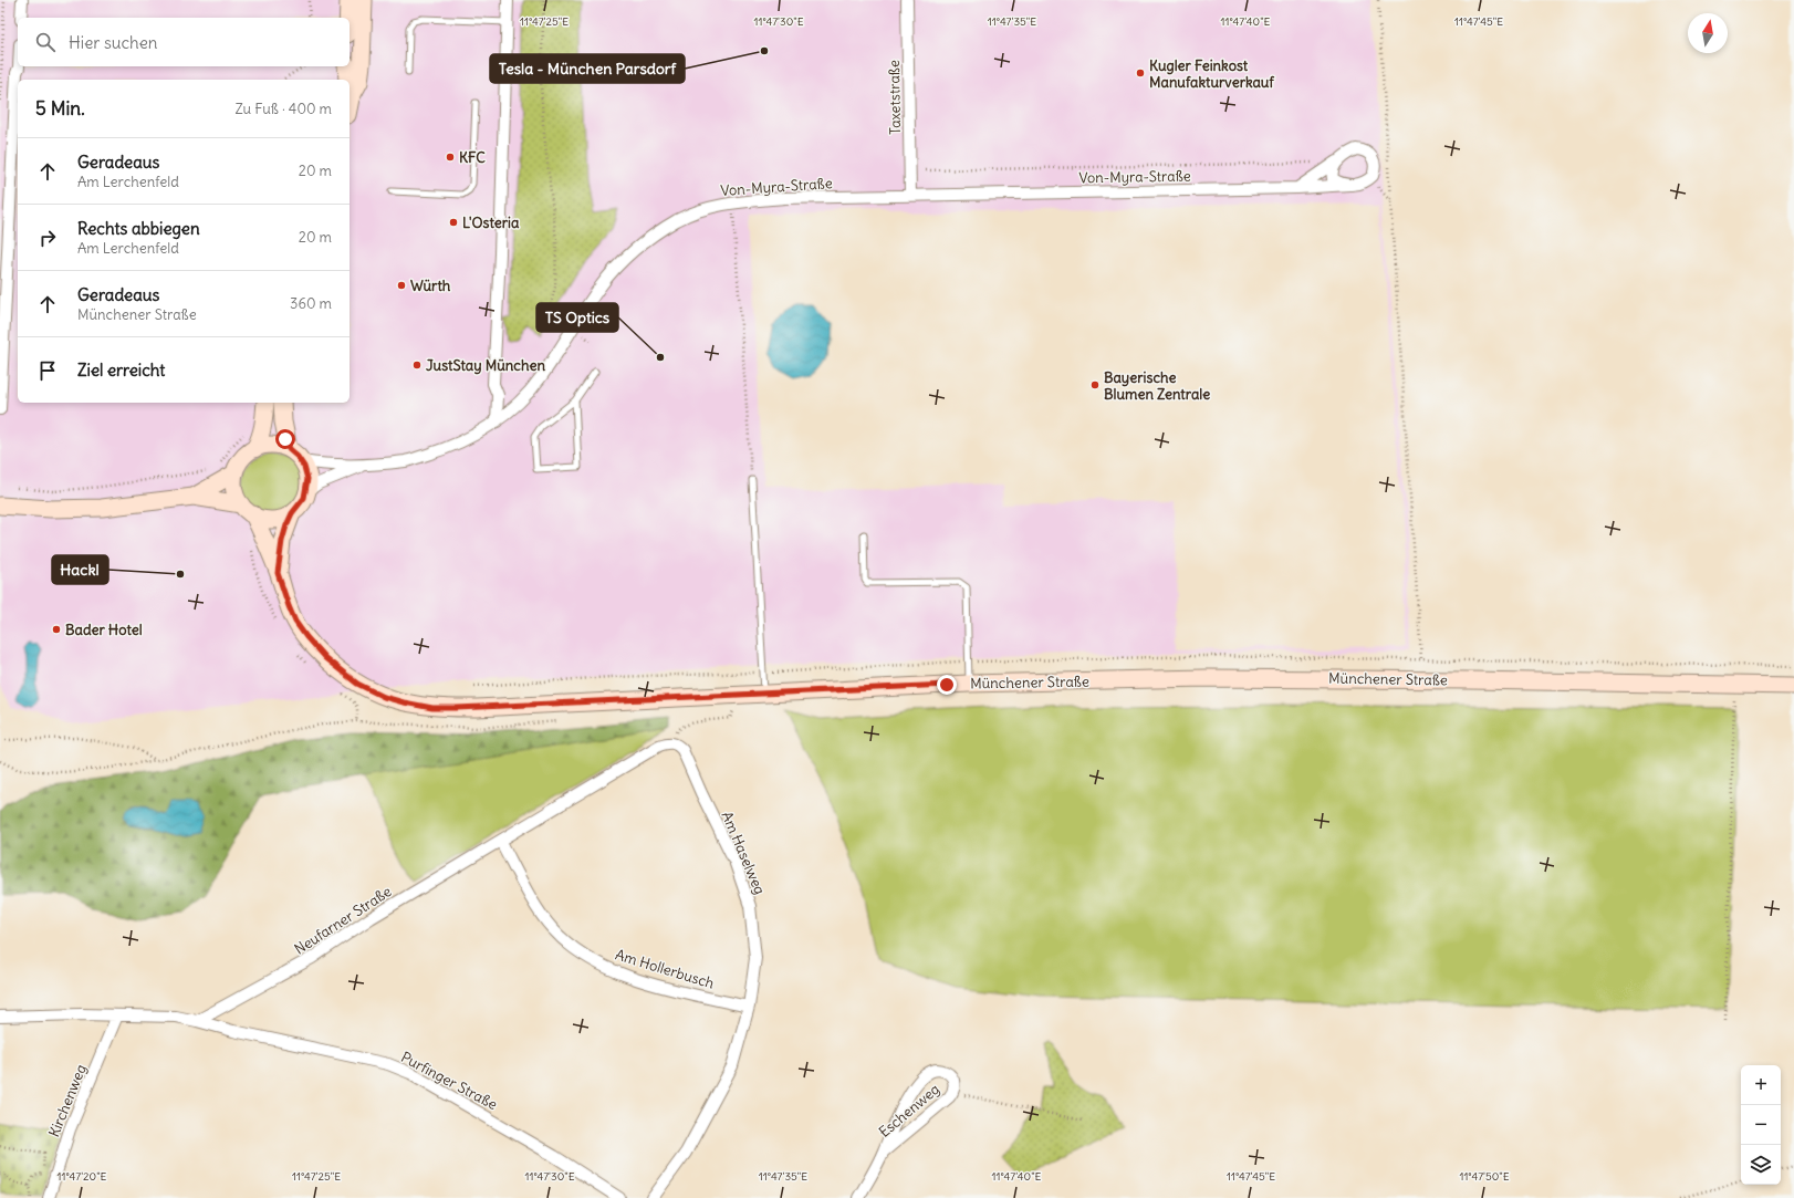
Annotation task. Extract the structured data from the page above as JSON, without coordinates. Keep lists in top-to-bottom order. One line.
{"streets":{"street":["Taxetstraße","Von-Myra-Straße","Münchener Straße","Am Haselweg","Neufarner Straße","Am Hollerbusch","Purfinger Straße","Kirchenweg","Eschenweg"]},"crossings":[["Taxetstraße","Von-Myra-Straße"],["Von-Myra-Straße","Münchener Straße"],["Am Haselweg","Neufarner Straße"],["Am Haselweg","Am Hollerbusch"],["Neufarner Straße","Am Hollerbusch"],["Neufarner Straße","Purfinger Straße"]],"places":["Tesla - München Parsdorf","Kugler Feinkost Manufakturverkauf","KFC","L'Osteria","Würth","TS Optics","JustStay München","Bayerische Blumen Zentrale","Hackl","Bader Hotel"],"north":"top","page":{"search":"Hier suchen","heading":["5 Min.","Zu Fuß · 400 m"],"list":[["Geradeaus","Am Lerchenfeld","20 m"],["Rechts abbiegen","Am Lerchenfeld","20 m"],["Geradeaus","Münchener Straße","360 m"],"Ziel erreicht"],"map_buttons":["+","−"]},"coordinates":["11°47'25\"E","11°47'30\"E","11°47'35\"E","11°47'40\"E","11°47'45\"E","11°47'20\"E","11°47'50\"E"]}
